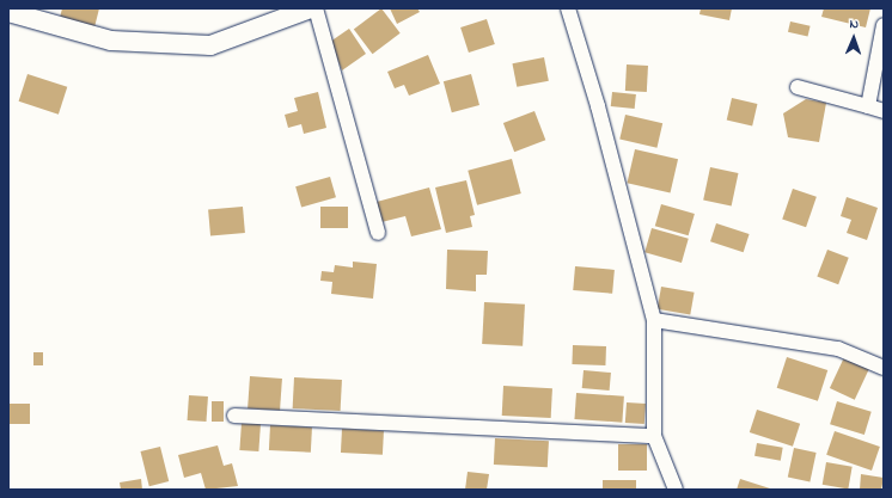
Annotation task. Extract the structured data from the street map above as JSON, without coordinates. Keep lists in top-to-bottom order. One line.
{"north":"top"}
